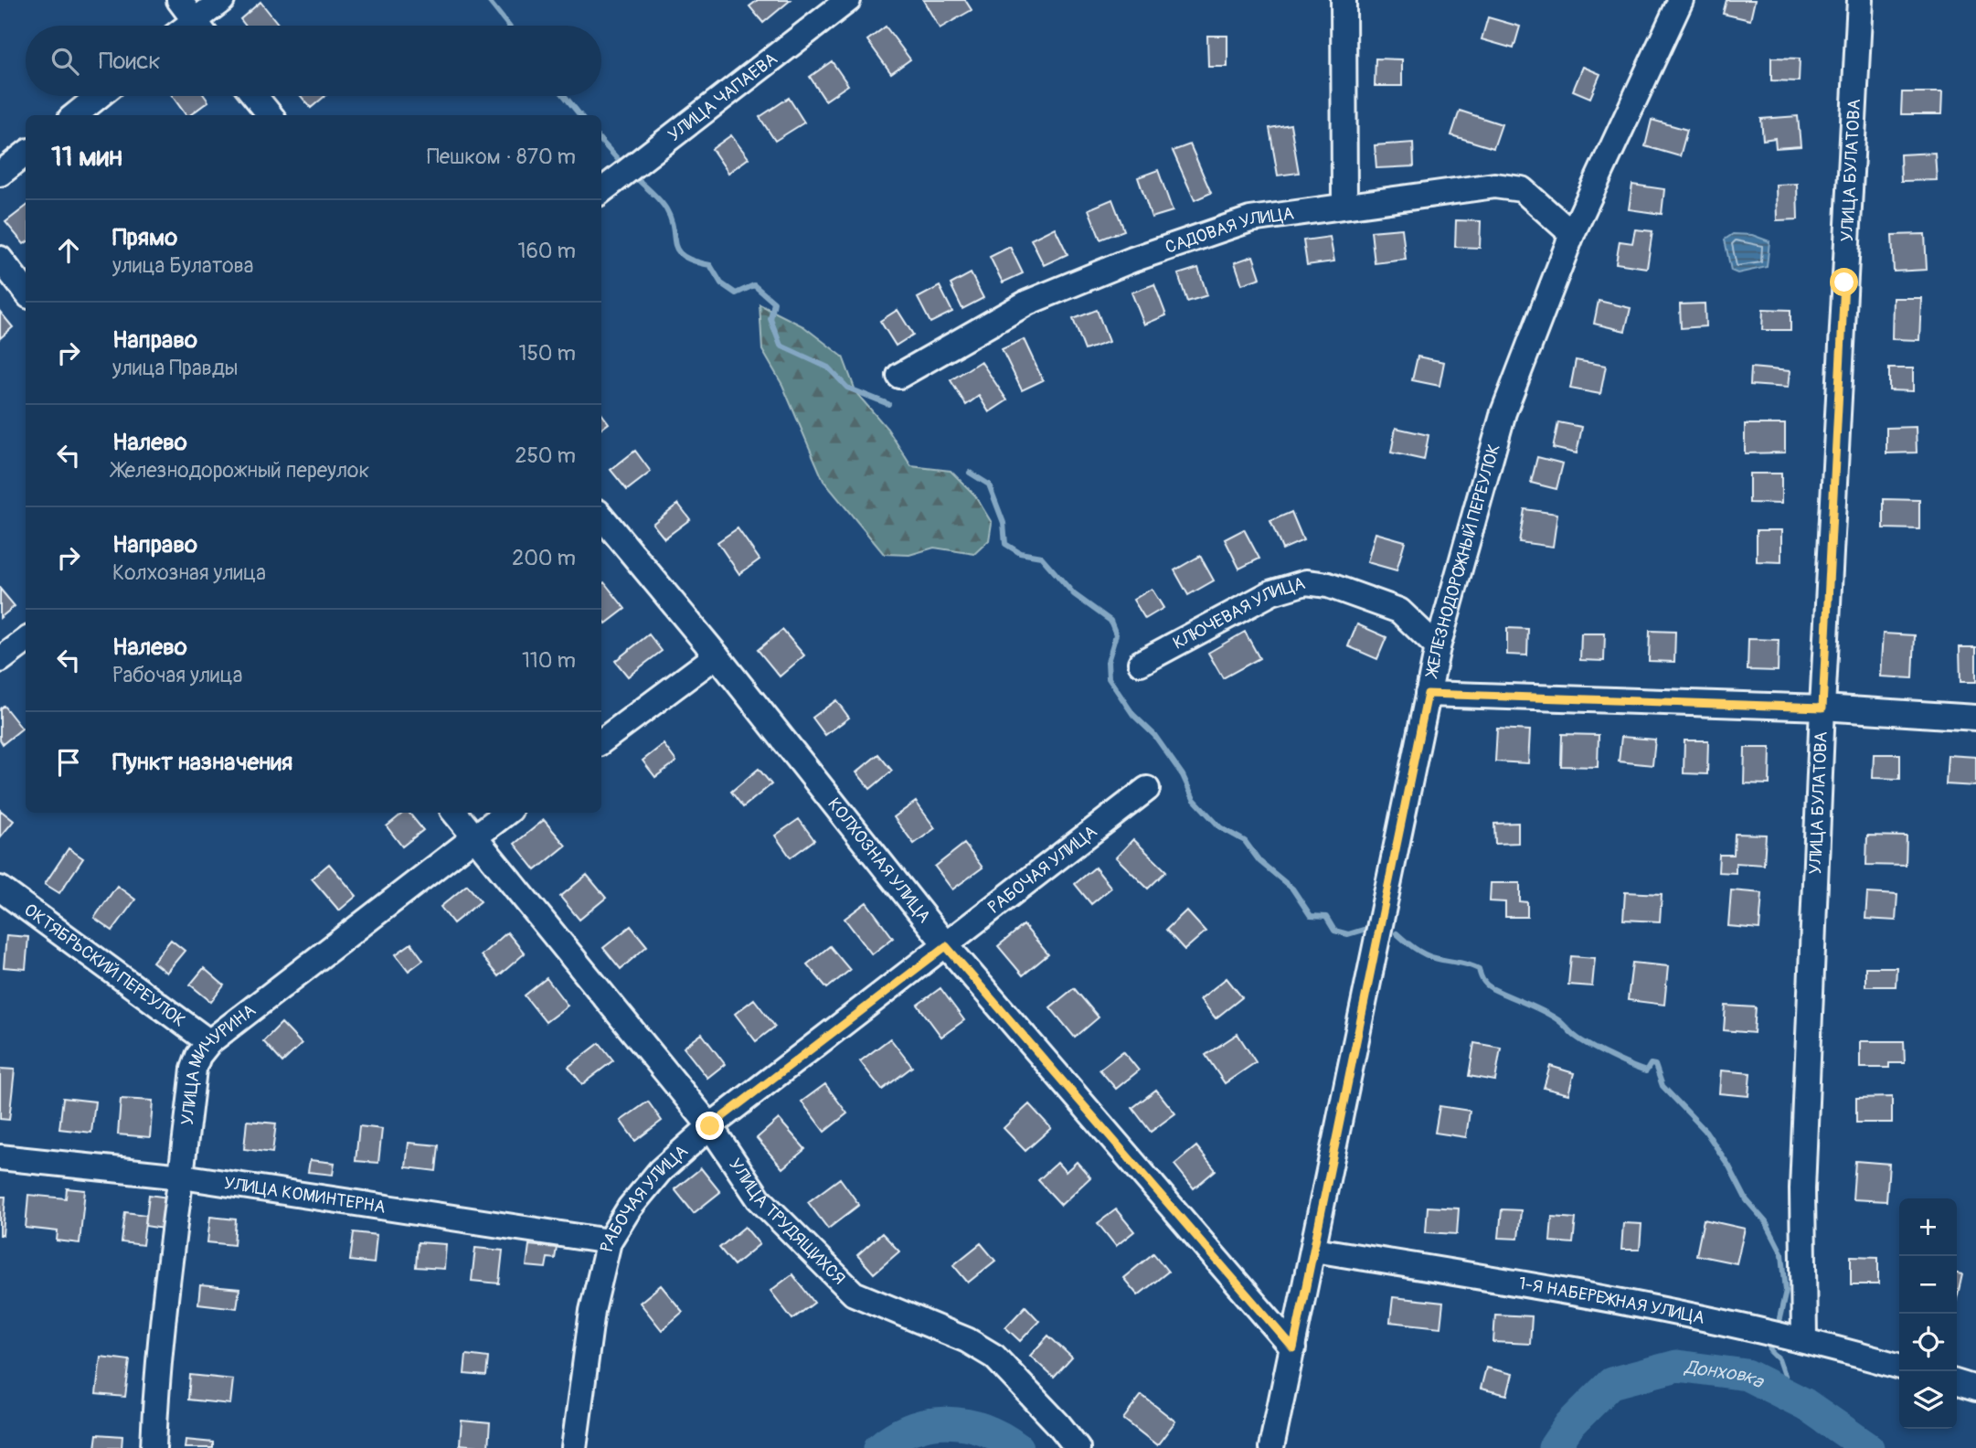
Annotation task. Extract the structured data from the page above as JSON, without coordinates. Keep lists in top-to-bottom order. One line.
{"streets":{"street":["УЛИЦА ЧАПАЕВА","УЛИЦА БУЛАТОВА","САДОВАЯ УЛИЦА","ЖЕЛЕЗНОДОРОЖНЫЙ ПЕРЕУЛОК","КЛЮЧЕВАЯ УЛИЦА","КОЛХОЗНАЯ УЛИЦА","РАБОЧАЯ УЛИЦА","ОКТЯБРЬСКИЙ ПЕРЕУЛОК","УЛИЦА МИЧУРИНА","УЛИЦА КОМИНТЕРНА","УЛИЦА ТРУДЯЩИХСЯ","1-Я НАБЕРЕЖНАЯ УЛИЦА"]},"crossings":[["УЛИЦА БУЛАТОВА","1-Я НАБЕРЕЖНАЯ УЛИЦА"],["САДОВАЯ УЛИЦА","ЖЕЛЕЗНОДОРОЖНЫЙ ПЕРЕУЛОК"],["ЖЕЛЕЗНОДОРОЖНЫЙ ПЕРЕУЛОК","КЛЮЧЕВАЯ УЛИЦА"],["ЖЕЛЕЗНОДОРОЖНЫЙ ПЕРЕУЛОК","КОЛХОЗНАЯ УЛИЦА"],["ЖЕЛЕЗНОДОРОЖНЫЙ ПЕРЕУЛОК","1-Я НАБЕРЕЖНАЯ УЛИЦА"],["КОЛХОЗНАЯ УЛИЦА","РАБОЧАЯ УЛИЦА"],["РАБОЧАЯ УЛИЦА","УЛИЦА КОМИНТЕРНА"],["РАБОЧАЯ УЛИЦА","УЛИЦА ТРУДЯЩИХСЯ"],["ОКТЯБРЬСКИЙ ПЕРЕУЛОК","УЛИЦА МИЧУРИНА"],["УЛИЦА МИЧУРИНА","УЛИЦА КОМИНТЕРНА"],["УЛИЦА МИЧУРИНА","УЛИЦА ТРУДЯЩИХСЯ"]],"water":["Донховка"],"page":{"search":"Поиск","heading":["11 мин","Пешком · 870 m"],"list":[["Прямо","улица Булатова","160 m"],["Направо","улица Правды","150 m"],["Налево","Железнодорожный переулок","250 m"],["Направо","Колхозная улица","200 m"],["Налево","Рабочая улица","110 m"],"Пункт назначения"],"map_buttons":["+","−"]}}
